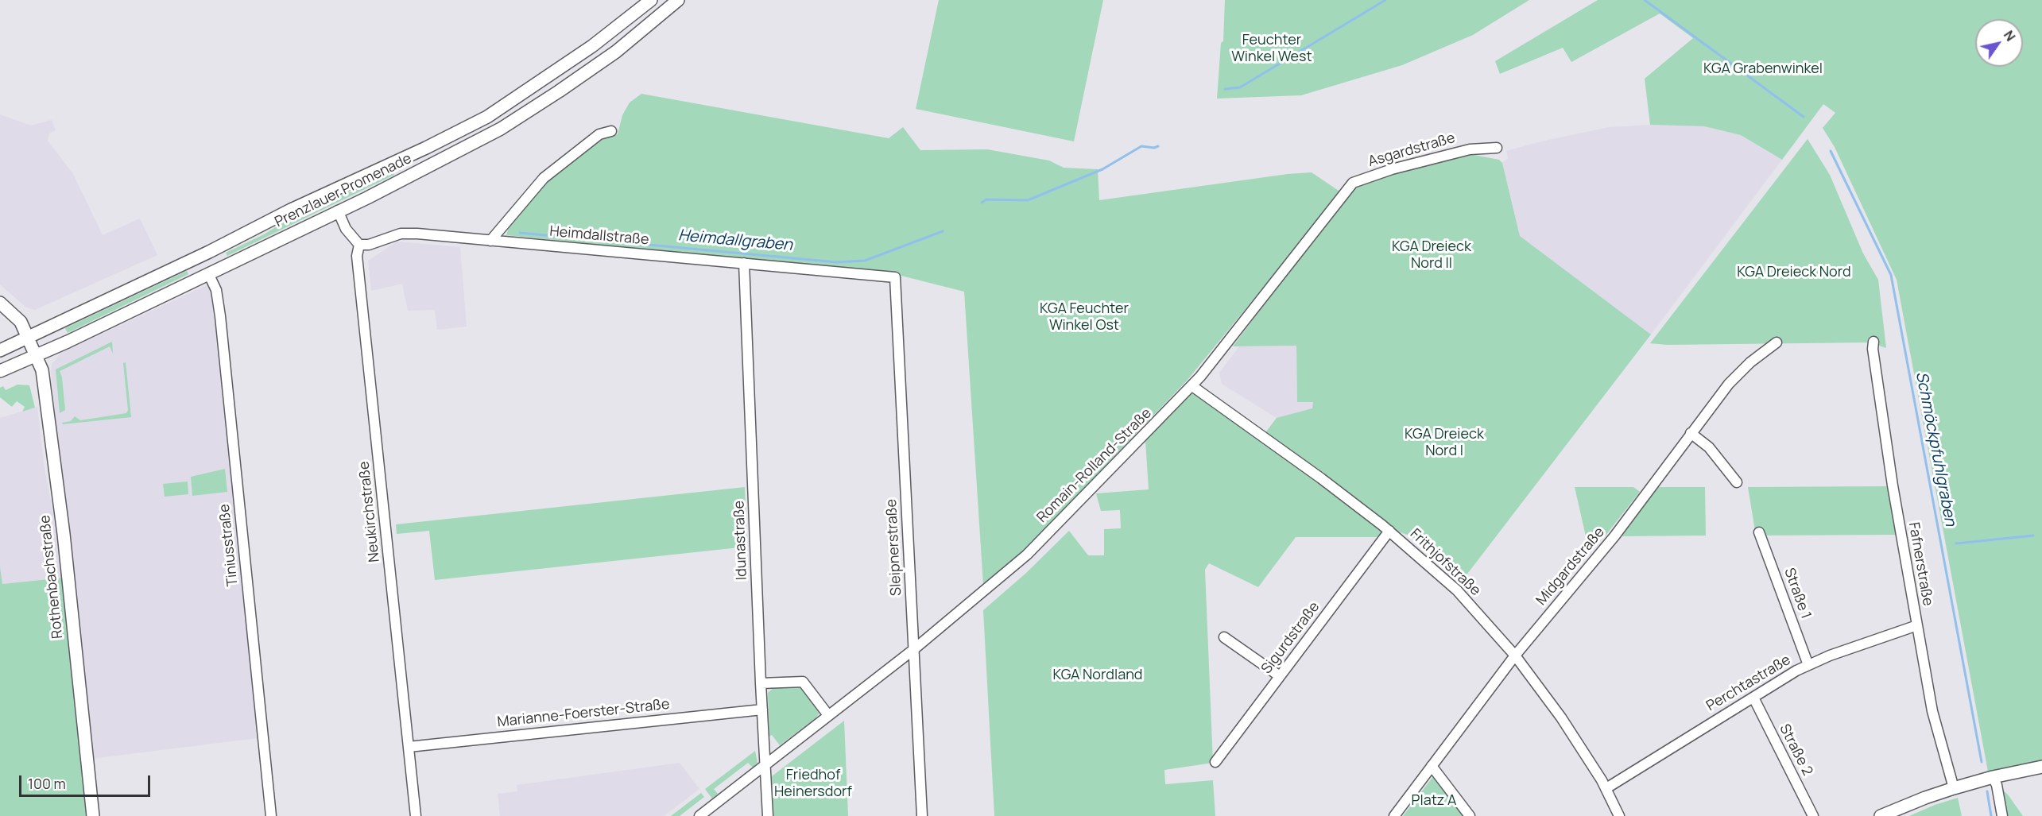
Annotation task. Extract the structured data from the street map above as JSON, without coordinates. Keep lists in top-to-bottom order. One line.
{"streets":{"main road":["Prenzlauer Promenade","Rothenbachstraße"],"street":["Asgardstraße","Heimdallstraße","Romain-Rolland-Straße","Neukirchstraße","Idunastraße","Tiniusstraße","Sleipnerstraße","Frithjofstraße","Fafnerstraße","Midgardstraße","Straße 1","Sigurdstraße","Perchtastraße","Marianne-Foerster-Straße","Straße 2"]},"crossings":[["Asgardstraße","Romain-Rolland-Straße"],["Prenzlauer Promenade","Tiniusstraße"],["Prenzlauer Promenade","Rothenbachstraße"],["Heimdallstraße","Neukirchstraße"],["Heimdallstraße","Idunastraße"],["Heimdallstraße","Sleipnerstraße"],["Romain-Rolland-Straße","Idunastraße"],["Romain-Rolland-Straße","Sleipnerstraße"],["Romain-Rolland-Straße","Frithjofstraße"],["Neukirchstraße","Marianne-Foerster-Straße"],["Idunastraße","Marianne-Foerster-Straße"],["Frithjofstraße","Midgardstraße"],["Frithjofstraße","Sigurdstraße"],["Frithjofstraße","Perchtastraße"],["Fafnerstraße","Perchtastraße"],["Straße 1","Perchtastraße"],["Perchtastraße","Straße 2"]],"water":["Heimdallgraben","Schmöckpfuhlgraben"],"parks":["Feuchter Winkel West","KGA Grabenwinkel","KGA Dreieck Nord II","KGA Dreieck Nord","KGA Feuchter Winkel Ost","KGA Dreieck Nord I","KGA Nordland","Friedhof Heinersdorf","Platz A"],"scale_bar":"100 m","north":"top right"}
